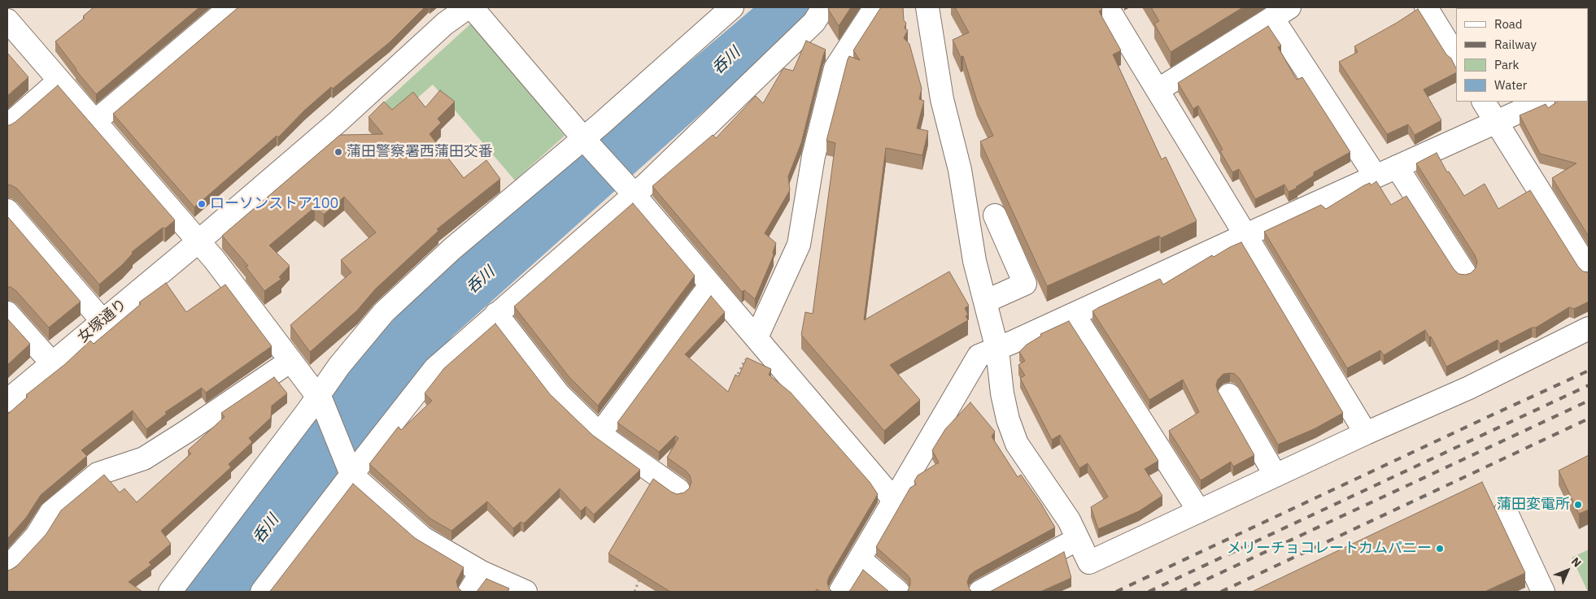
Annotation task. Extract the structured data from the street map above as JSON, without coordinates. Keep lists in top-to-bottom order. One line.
{"streets":{"street":["女塚通り"]},"water":["呑川"],"places":["蒲田警察署西蒲田交番","ローソンストア100","蒲田変電所","メリーチョコレートカムパニー"],"legend":["Road","Railway","Park","Water"],"north":"top right"}
